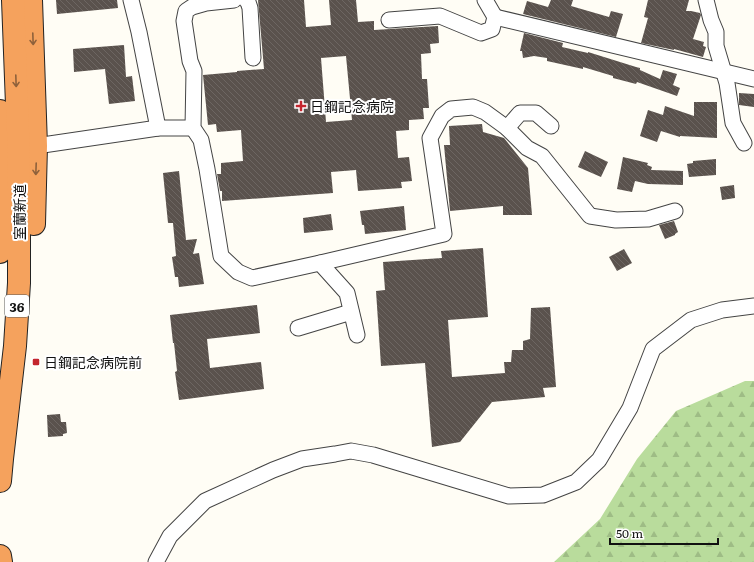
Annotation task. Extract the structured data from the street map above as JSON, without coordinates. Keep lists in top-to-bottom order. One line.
{"streets":{"highway":["室蘭新道","36"]},"crossings":[["室蘭新道","36"]],"places":{"health":["日鋼記念病院"],"transit":["日鋼記念病院前"]},"scale_bar":"50 m"}
